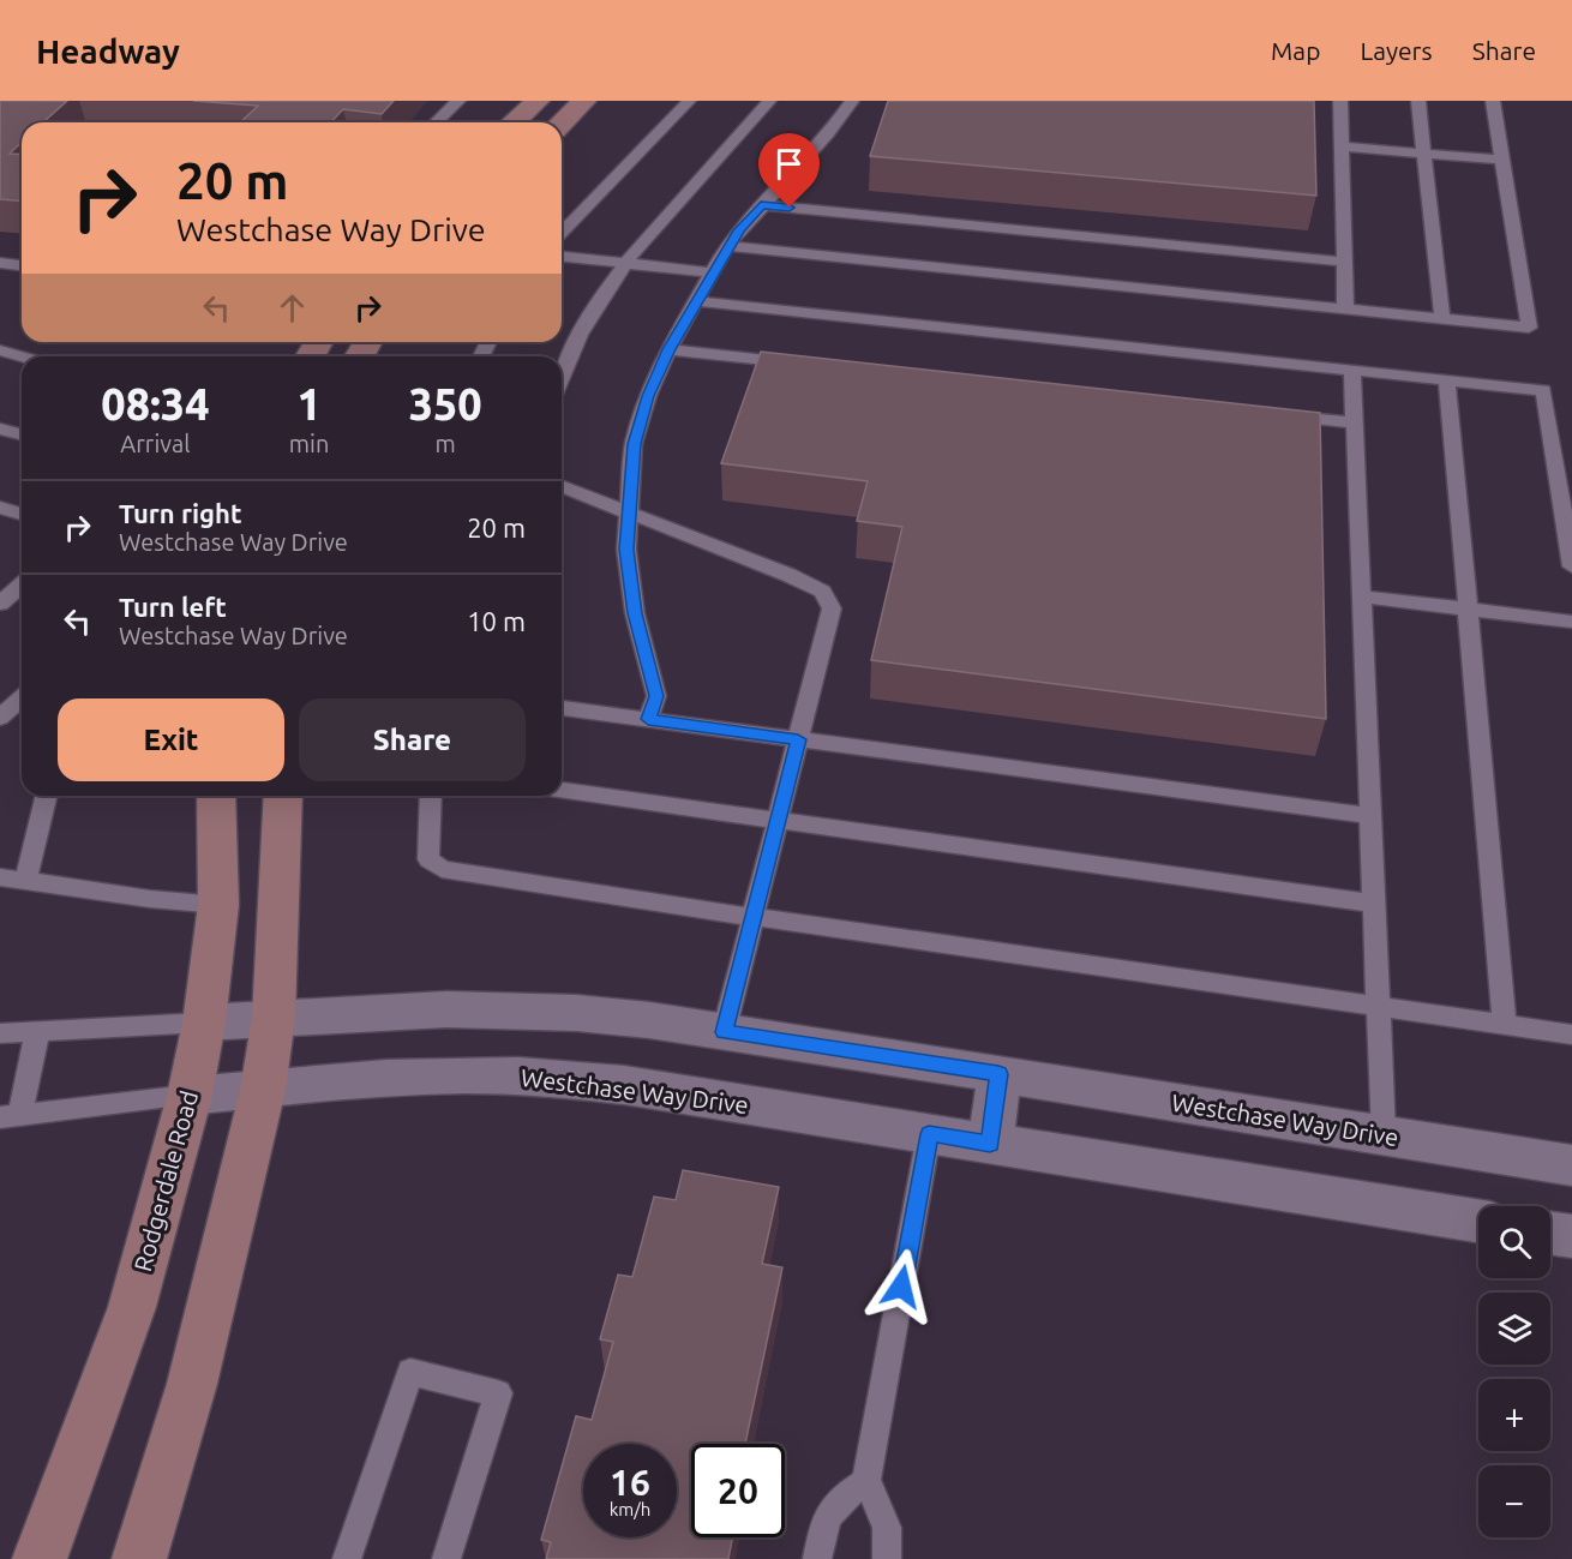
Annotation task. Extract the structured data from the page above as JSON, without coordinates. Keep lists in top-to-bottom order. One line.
{"streets":{"street":["Westchase Way Drive","Rodgerdale Road"]},"crossings":[["Westchase Way Drive","Rodgerdale Road"]],"page":{"header":"Headway","nav":["Map","Layers","Share"],"turn":["20 m","Westchase Way Drive"],"eta":["08:34","Arrival","1","min","350","m"],"list":[{"name":"Turn right","note":"Westchase Way Drive","value":"20 m"},{"name":"Turn left","note":"Westchase Way Drive","value":"10 m"}],"buttons":["Exit","Share"],"map_buttons":["+","−"],"speed":"16 km/h","limit":"20"}}
